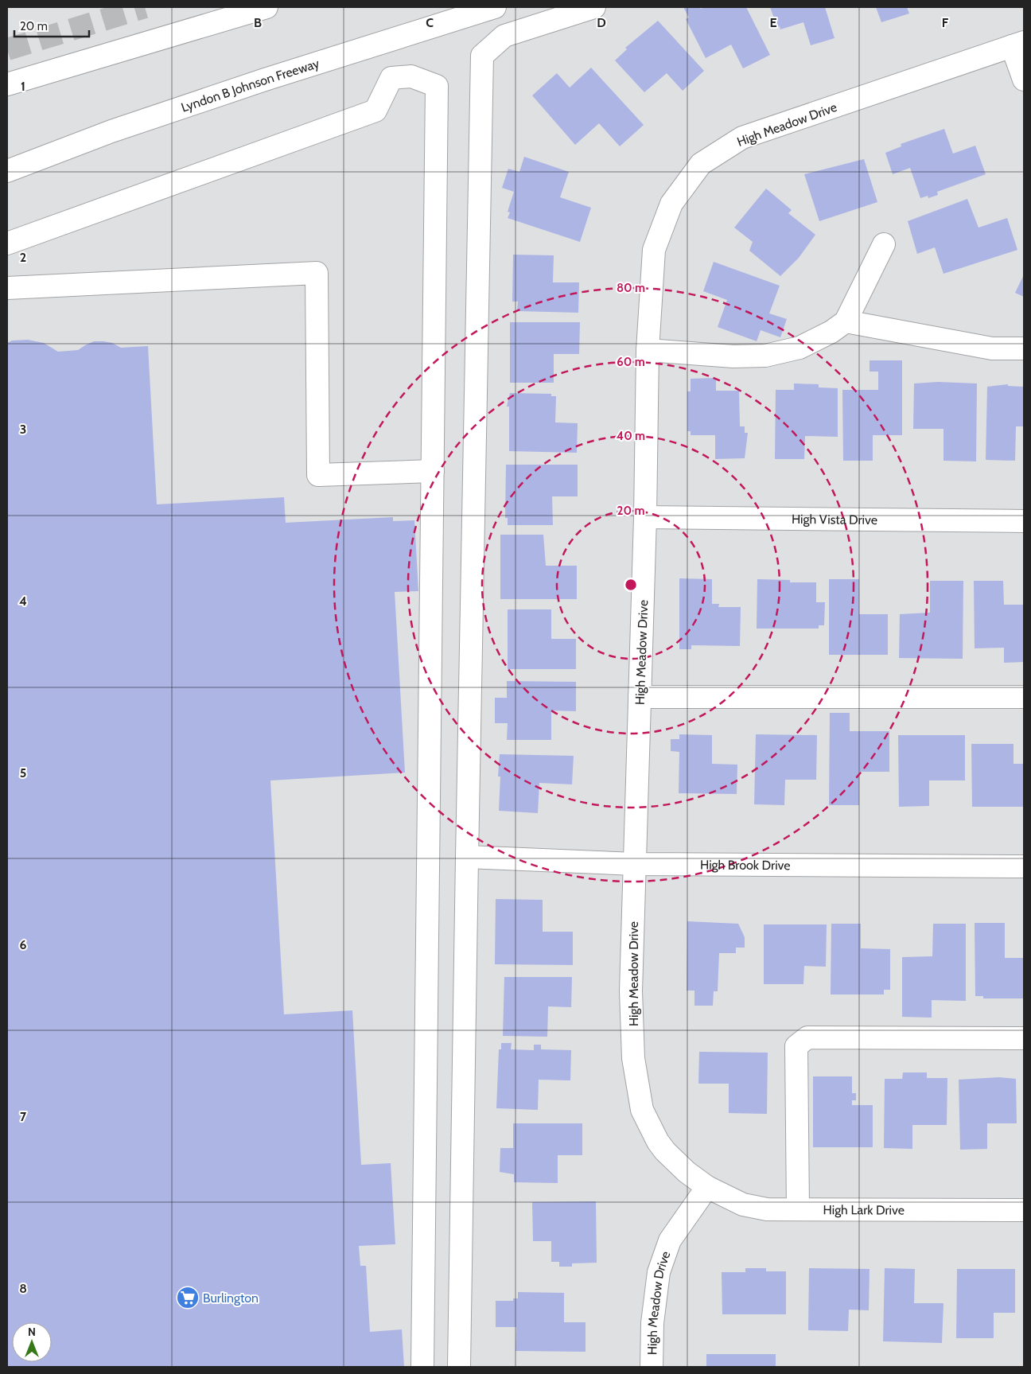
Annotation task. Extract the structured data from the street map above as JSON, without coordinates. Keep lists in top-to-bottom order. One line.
{"streets":{"main road":["Lyndon B Johnson Freeway","High Meadow Drive","High Vista Drive","High Brook Drive","High Lark Drive"]},"crossings":[["High Meadow Drive","High Vista Drive"],["High Meadow Drive","High Brook Drive"],["High Meadow Drive","High Lark Drive"]],"places":{"supermarket":["Burlington"]},"scale_bar":"20 m","north":"top","grid":{"columns":["B","C","D","E","F"],"rows":["1","2","3","4","5","6","7","8"]},"rings":["80 m","60 m","40 m","20 m"]}
